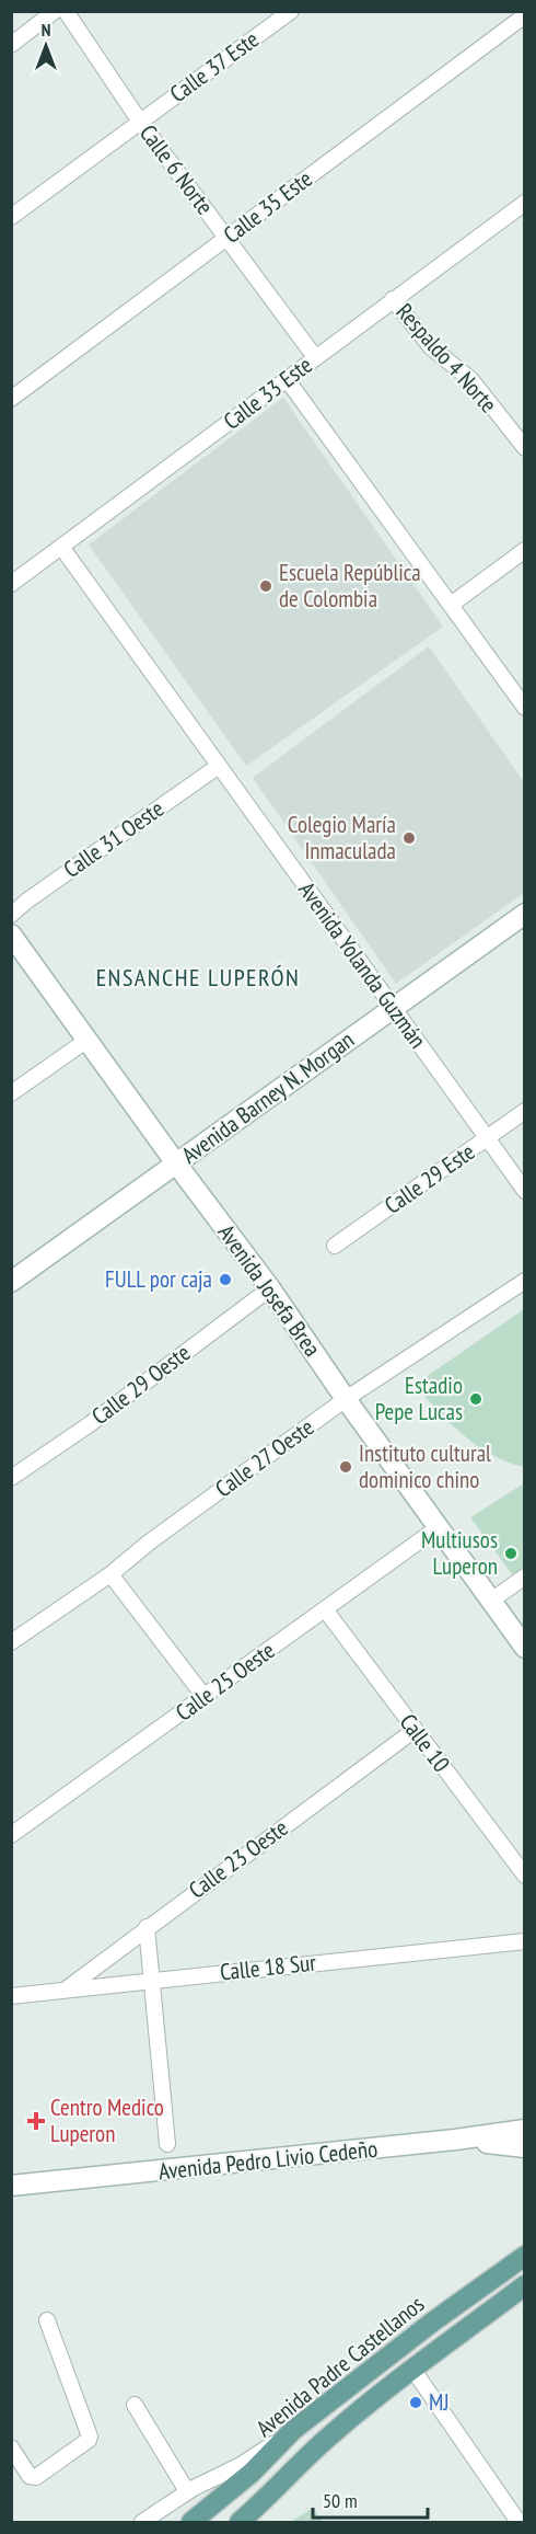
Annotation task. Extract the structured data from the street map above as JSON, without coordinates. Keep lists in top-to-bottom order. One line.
{"streets":{"main road":["Avenida Barney N. Morgan","Avenida Josefa Brea","Avenida Pedro Livio Cedeño","Avenida Padre Castellanos"],"street":["Calle 37 Este","Calle 6 Norte","Calle 35 Este","Respaldo 4 Norte","Calle 33 Este","Calle 31 Oeste","Avenida Yolanda Guzmán","Calle 29 Este","Calle 29 Oeste","Calle 27 Oeste","Calle 25 Oeste","Calle 10","Calle 23 Oeste","Calle 18 Sur"]},"crossings":[["Calle 37 Este","Calle 6 Norte"],["Calle 6 Norte","Calle 35 Este"],["Calle 6 Norte","Calle 33 Este"],["Respaldo 4 Norte","Calle 33 Este"],["Calle 33 Este","Avenida Yolanda Guzmán"],["Calle 31 Oeste","Avenida Yolanda Guzmán"],["Avenida Yolanda Guzmán","Avenida Barney N. Morgan"],["Avenida Yolanda Guzmán","Calle 29 Este"],["Avenida Barney N. Morgan","Avenida Josefa Brea"],["Avenida Josefa Brea","Calle 29 Oeste"],["Avenida Josefa Brea","Calle 27 Oeste"],["Avenida Josefa Brea","Calle 25 Oeste"],["Calle 25 Oeste","Calle 10"],["Calle 10","Calle 23 Oeste"],["Calle 23 Oeste","Calle 18 Sur"]],"districts":["ENSANCHE LUPERÓN"],"places":{"other":["Escuela República de Colombia","Colegio María Inmaculada","FULL por caja","Estadio Pepe Lucas","Instituto cultural dominico chino","Multiusos Luperon","MJ"],"health":["Centro Medico Luperon"]},"scale_bar":"50 m","north":"top"}
